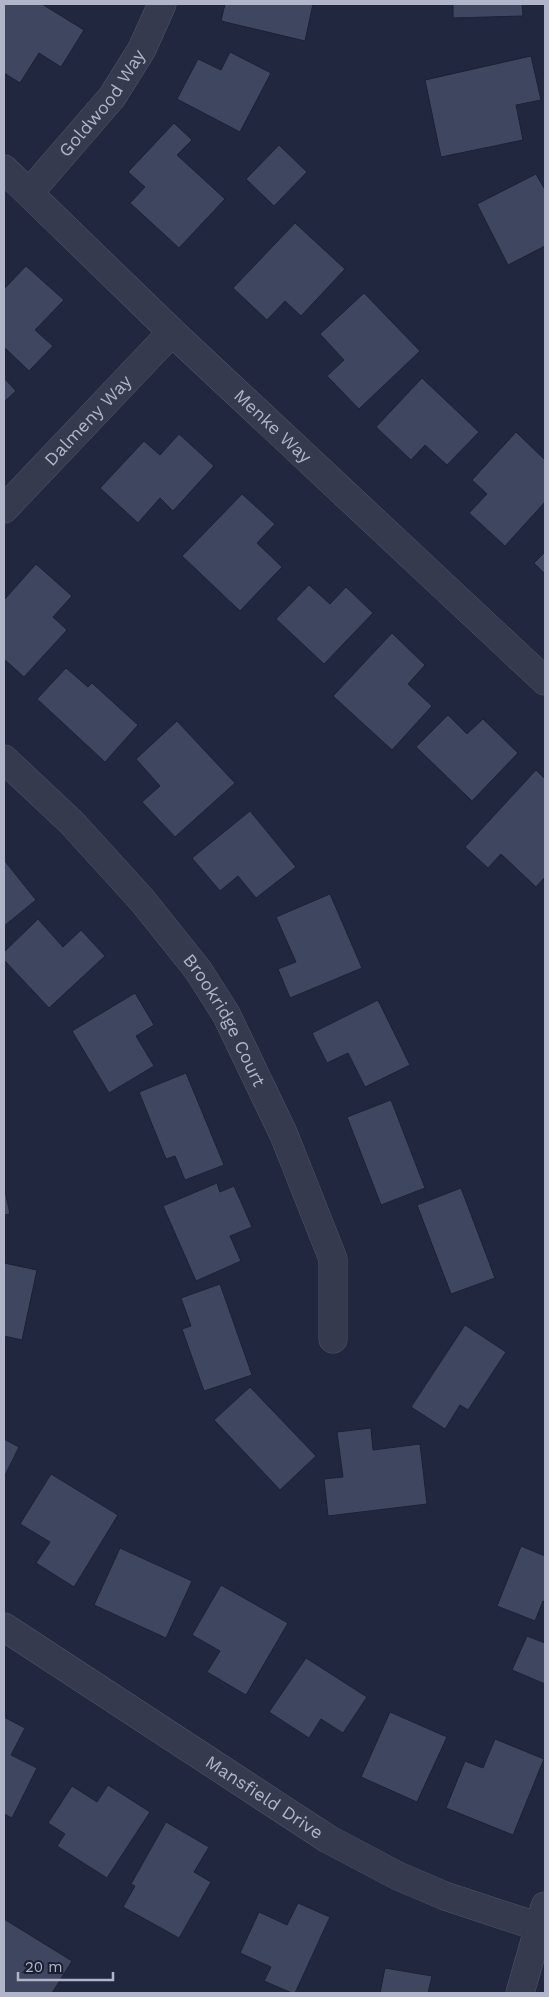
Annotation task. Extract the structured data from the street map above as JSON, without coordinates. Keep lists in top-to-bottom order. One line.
{"streets":{"street":["Goldwood Way","Dalmeny Way","Menke Way","Brookridge Court","Mansfield Drive"]},"crossings":[["Goldwood Way","Menke Way"],["Dalmeny Way","Menke Way"]],"scale_bar":"20 m"}
